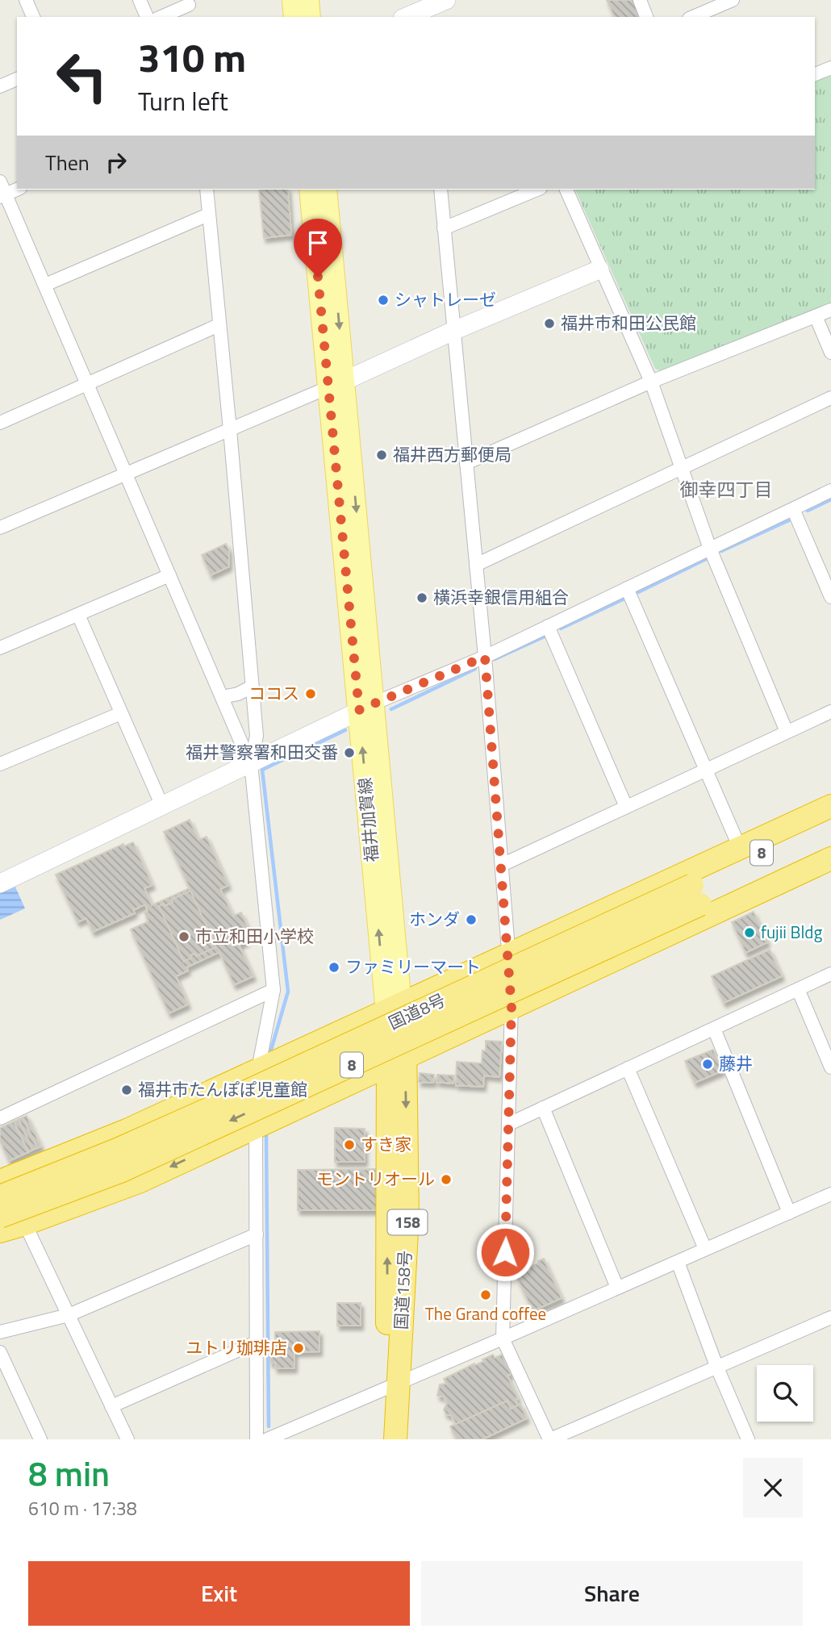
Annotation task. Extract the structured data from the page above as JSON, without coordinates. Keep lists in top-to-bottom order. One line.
{"streets":{"highway":["8","国道8号","158","国道158号"],"main road":["福井加賀線"]},"crossings":[["福井加賀線","国道158号"]],"districts":["御幸四丁目"],"places":["シャトレーゼ","福井市和田公民館","福井西方郵便局","横浜幸銀信用組合","ココス","福井警察署和田交番","ホンダ","fujii Bldg","市立和田小学校","ファミリーマート","藤井","福井市たんぽぽ児童館","すき家","モントリオール","The Grand coffee","ユトリ珈琲店"],"page":{"turn":["310 m","Turn left"],"then":"Then","heading":["8 min","610 m · 17:38"],"buttons":["Exit","Share"]}}
